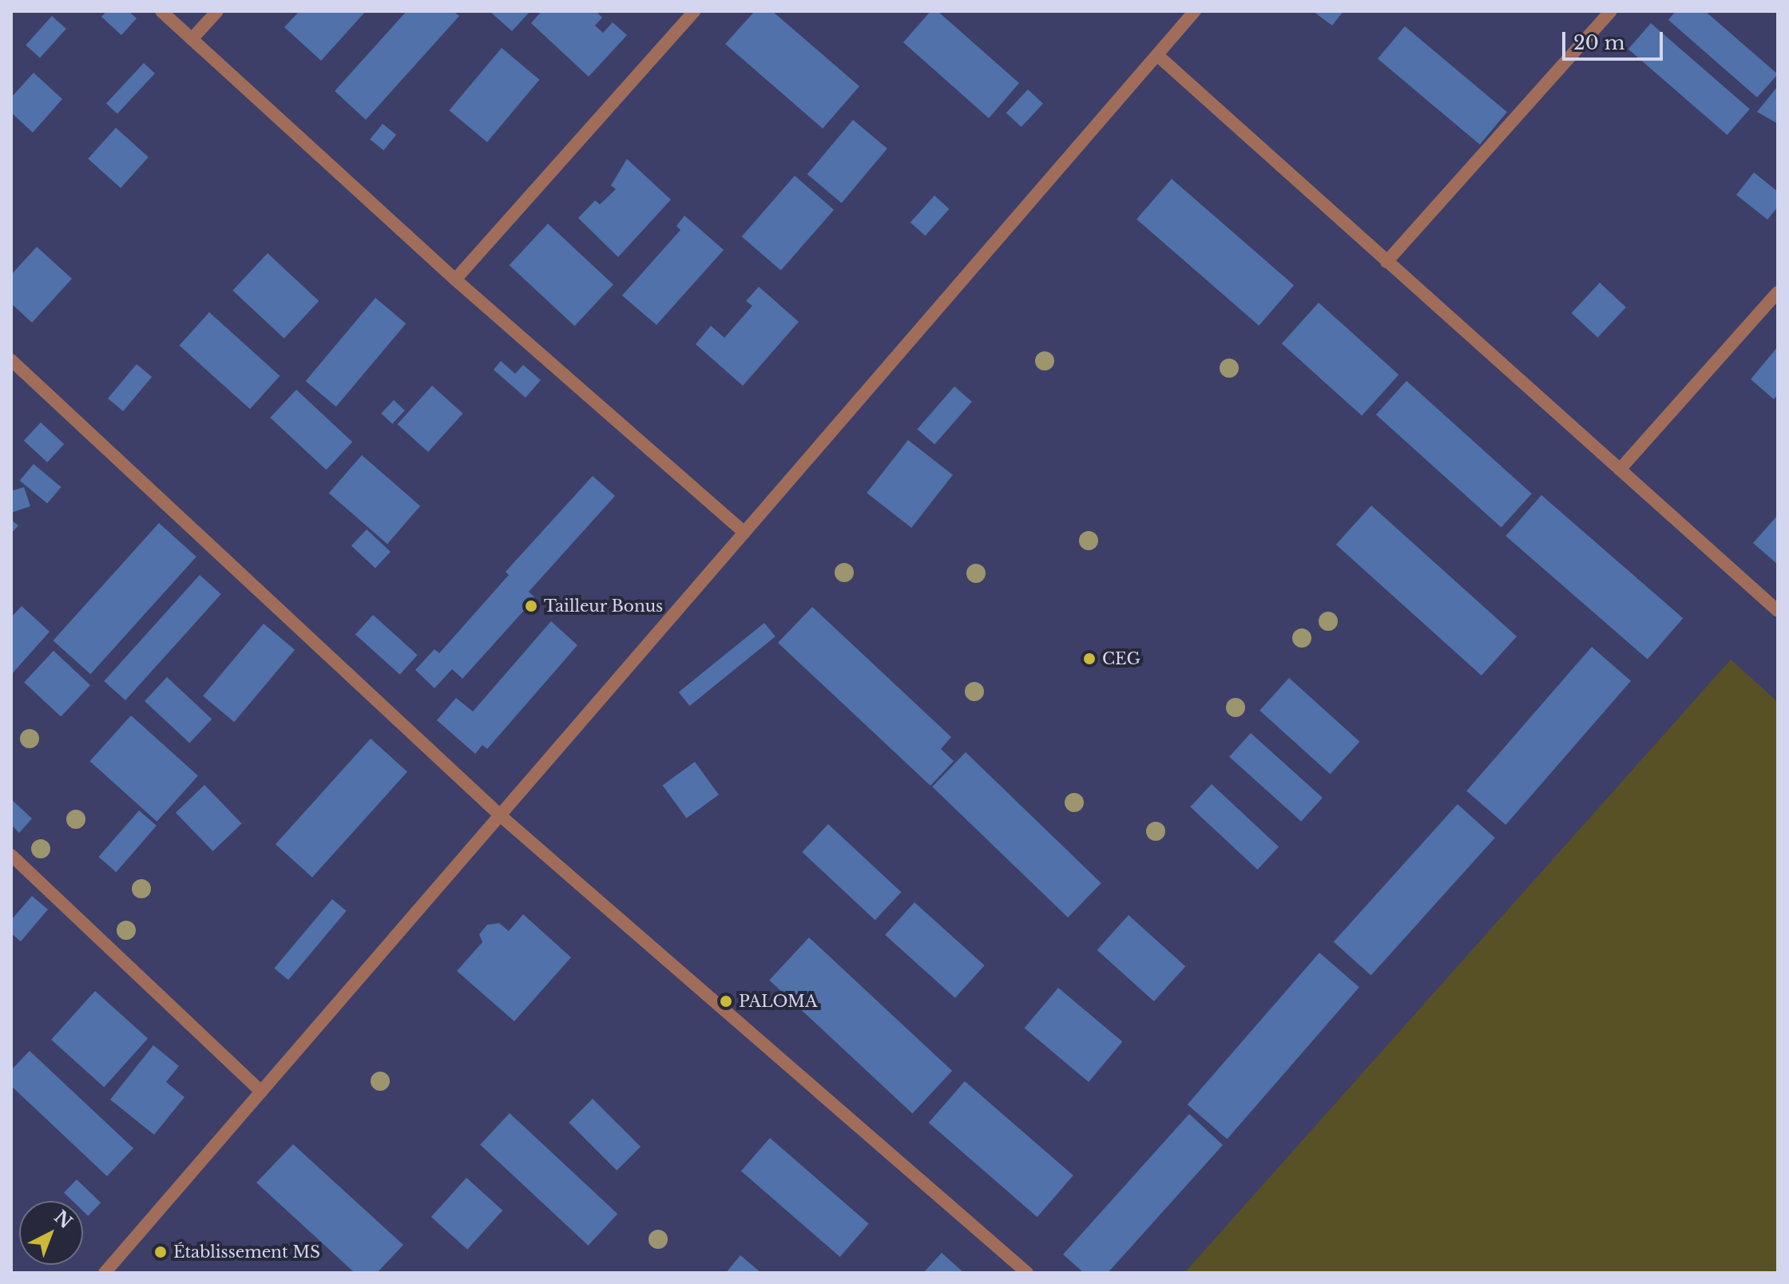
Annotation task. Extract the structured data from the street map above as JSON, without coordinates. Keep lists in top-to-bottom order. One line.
{"places":["Tailleur Bonus","CEG","PALOMA","Établissement MS"],"scale_bar":"20 m","north":"top right"}
